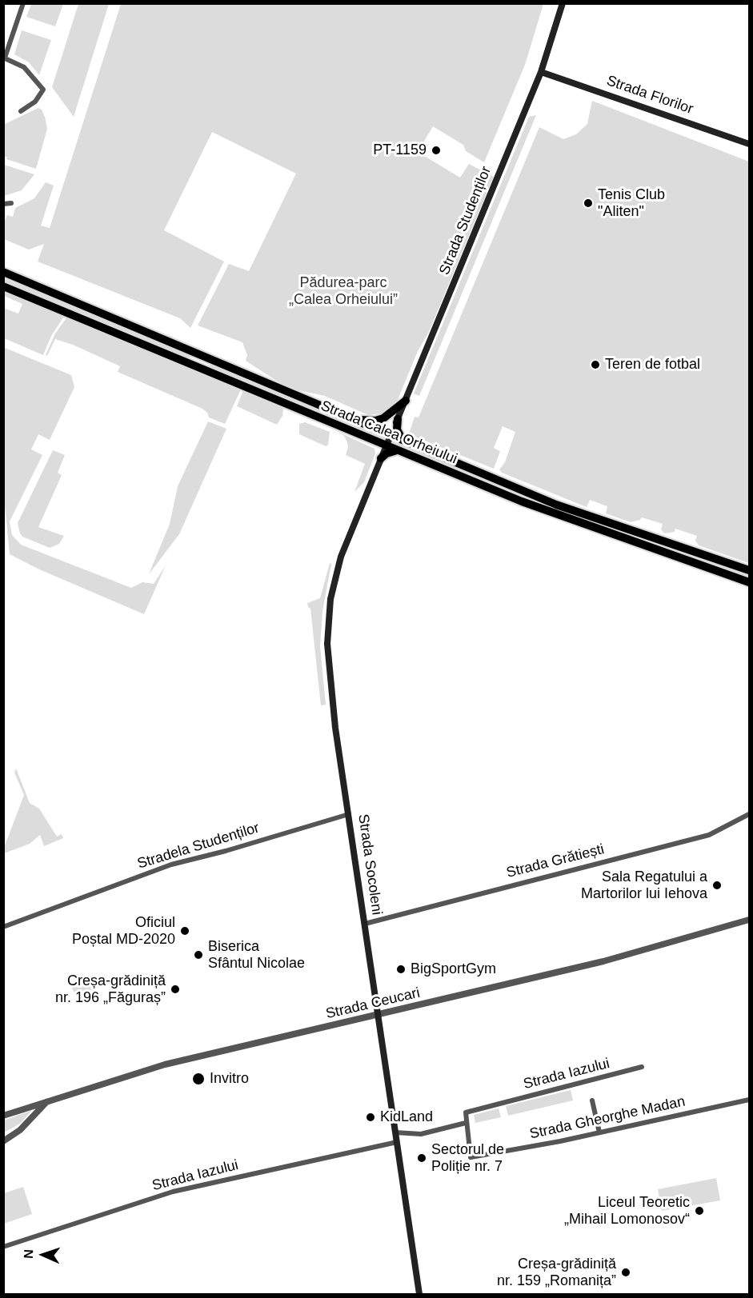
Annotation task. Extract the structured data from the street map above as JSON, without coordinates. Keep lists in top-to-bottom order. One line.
{"streets":{"highway":["Strada Calea Orheiului"],"main road":["Strada Florilor","Strada Studenților","Strada Socoleni"],"street":["Stradela Studenților","Strada Grătiești","Strada Ceucari","Strada Iazului","Strada Gheorghe Madan"]},"crossings":[["Strada Florilor","Strada Studenților"],["Strada Studenților","Strada Calea Orheiului"],["Strada Studenților","Strada Socoleni"],["Strada Calea Orheiului","Strada Socoleni"],["Stradela Studenților","Strada Socoleni"],["Strada Grătiești","Strada Socoleni"],["Strada Socoleni","Strada Ceucari"],["Strada Socoleni","Strada Iazului"],["Strada Iazului","Strada Gheorghe Madan"]],"parks":["Pădurea-parc „Calea Orheiului”"],"places":["PT-1159","Tenis Club \"Aliten\"","Teren de fotbal","Sala Regatului a Martorilor lui Iehova","Oficiul Poștal MD-2020","Biserica Sfântul Nicolae","BigSportGym","Creșa-grădiniță nr. 196 „Făguraș”","Invitro","KidLand","Sectorul de Poliție nr. 7","Liceul Teoretic „Mihail Lomonosov“","Creșa-grădiniță nr. 159 „Romanița”"],"north":"left"}
